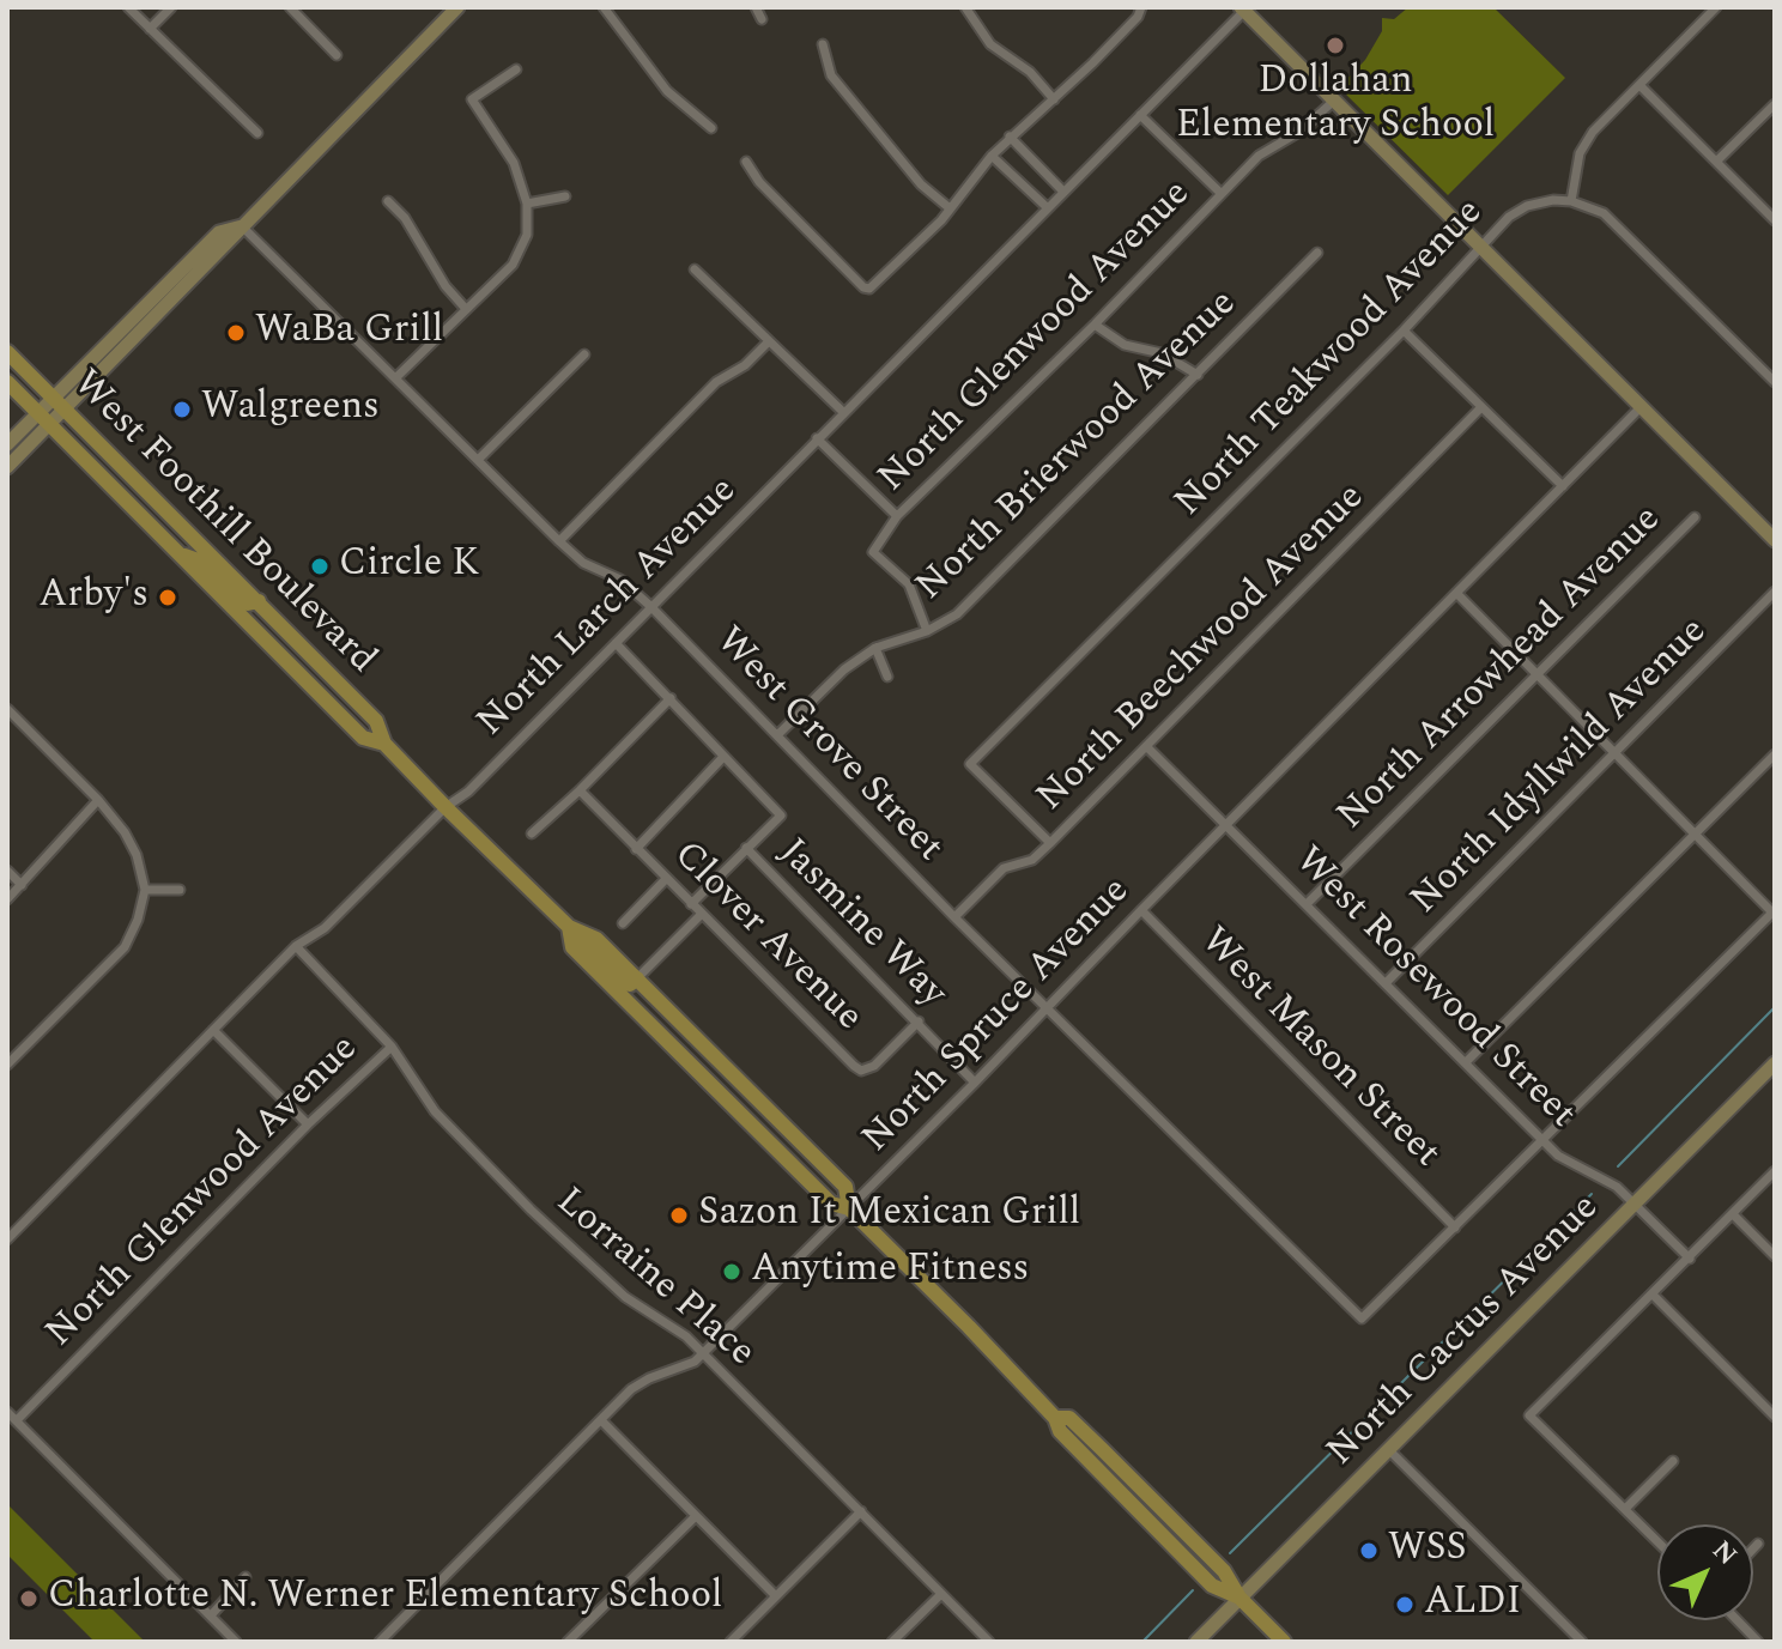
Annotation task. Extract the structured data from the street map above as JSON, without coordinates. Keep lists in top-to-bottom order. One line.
{"streets":{"main road":["West Foothill Boulevard","North Cactus Avenue"],"street":["North Glenwood Avenue","North Teakwood Avenue","North Brierwood Avenue","North Larch Avenue","North Beechwood Avenue","North Arrowhead Avenue","West Grove Street","North Idyllwild Avenue","Jasmine Way","Clover Avenue","West Rosewood Street","North Spruce Avenue","West Mason Street","Lorraine Place"]},"crossings":[["North Glenwood Avenue","North Brierwood Avenue"],["North Glenwood Avenue","Lorraine Place"],["North Teakwood Avenue","North Beechwood Avenue"],["North Brierwood Avenue","West Grove Street"],["West Foothill Boulevard","North Larch Avenue"],["West Foothill Boulevard","North Spruce Avenue"],["West Foothill Boulevard","North Cactus Avenue"],["North Larch Avenue","West Grove Street"],["North Larch Avenue","Lorraine Place"],["North Beechwood Avenue","West Grove Street"],["North Beechwood Avenue","West Rosewood Street"],["North Arrowhead Avenue","West Rosewood Street"],["West Grove Street","North Spruce Avenue"],["West Grove Street","West Mason Street"],["North Idyllwild Avenue","West Rosewood Street"],["Jasmine Way","Clover Avenue"],["Jasmine Way","North Spruce Avenue"],["West Rosewood Street","North Spruce Avenue"],["West Rosewood Street","North Cactus Avenue"],["North Spruce Avenue","West Mason Street"],["North Spruce Avenue","Lorraine Place"]],"places":["Dollahan Elementary School","WaBa Grill","Walgreens","Circle K","Arby's","Sazon It Mexican Grill","Anytime Fitness","WSS","Charlotte N. Werner Elementary School","ALDI"],"north":"top right"}
